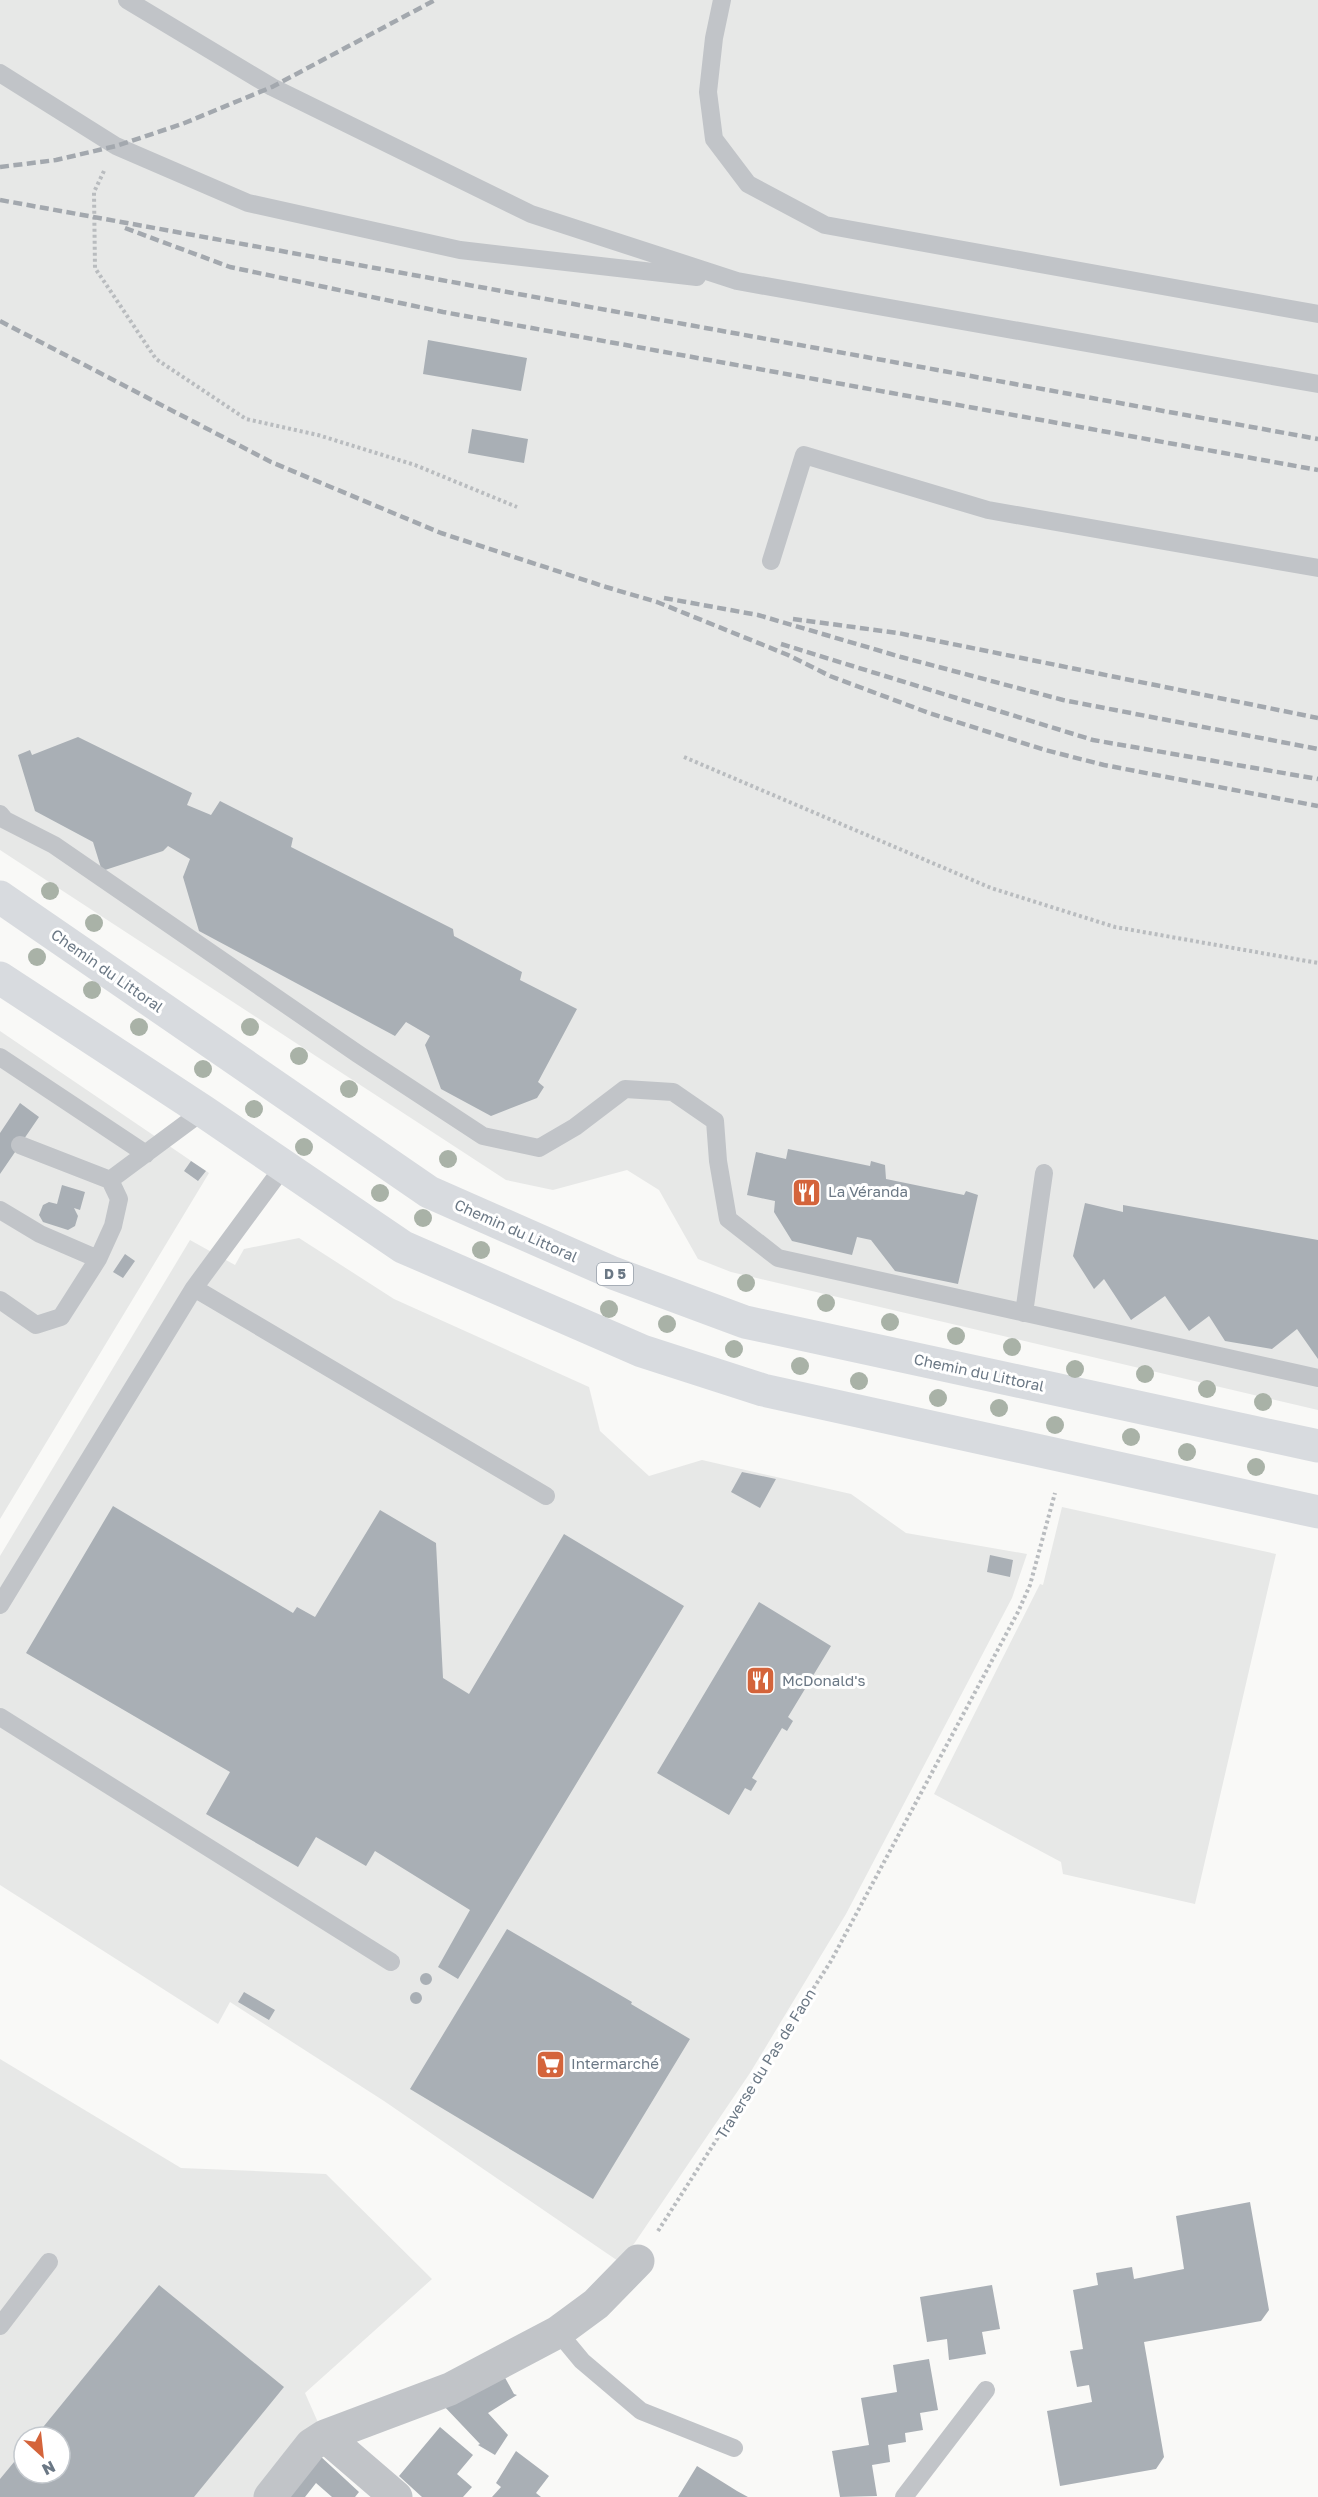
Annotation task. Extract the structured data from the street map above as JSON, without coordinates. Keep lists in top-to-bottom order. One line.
{"streets":{"main road":["Chemin du Littoral","D 5"],"path":["Traverse du Pas de Faon"]},"places":{"restaurant":["La Véranda","McDonald's"],"supermarket":["Intermarché"]},"north":"bottom right"}
